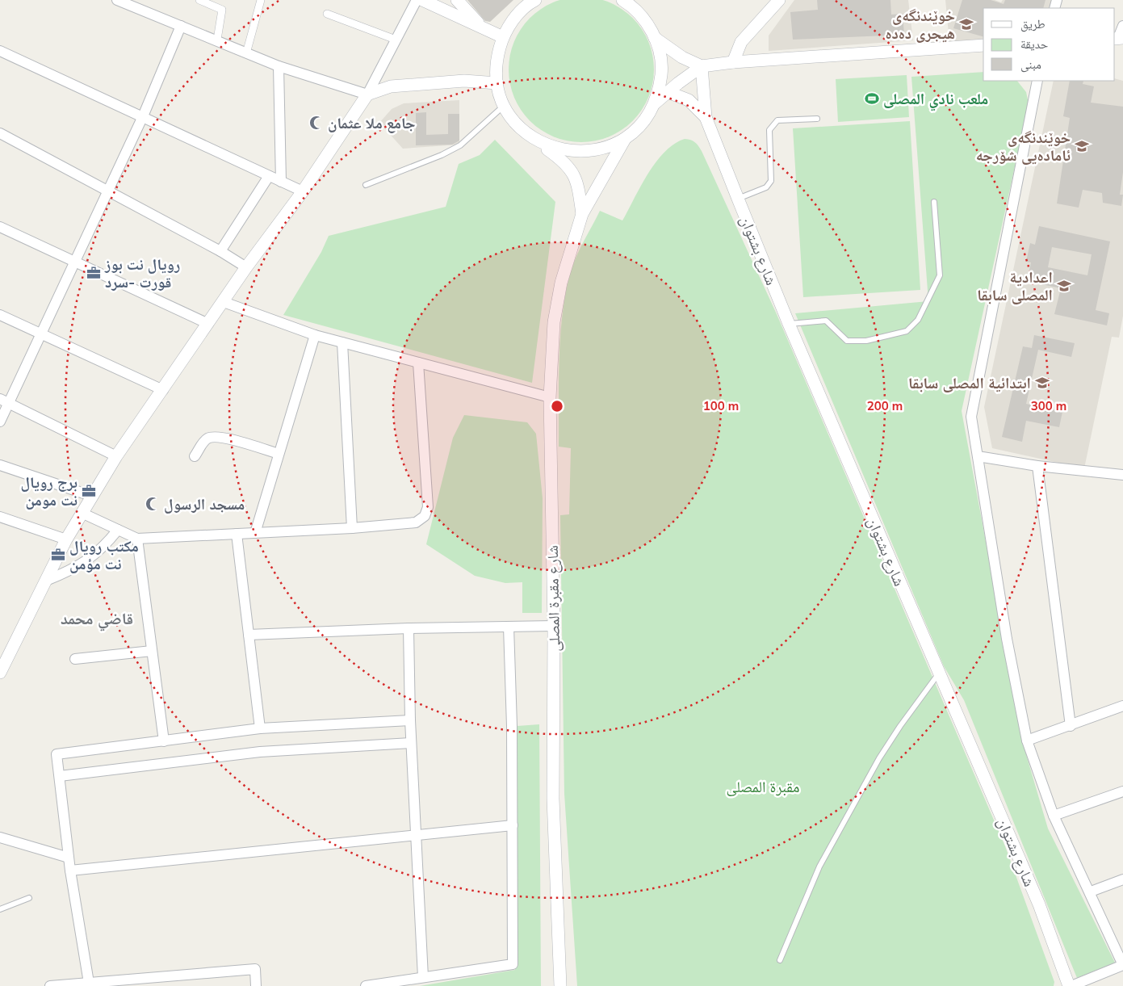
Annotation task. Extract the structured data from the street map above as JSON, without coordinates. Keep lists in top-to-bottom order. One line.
{"streets":{"street":["شارع بشتوان","شارع مقبرة المصلى"]},"districts":["قاضي محمد"],"parks":["مقبرة المصلى"],"places":{"school or university":["خوێندنگەی هیجری دەدە","خوێندنگەی ئامادەیی شۆرجە","اعدادية المصلى سابقا","ابتدائية المصلى سابقا"],"sports":["ملعب نادي المصلى"],"mosque":["جامع ملا عثمان","مسجد الرسول"],"office":["رويال نت بوز قورت -سرد","برج رويال نت مومن","مكتب رويال نت مؤمن"]},"legend":["طريق","حديقة","مبنى"],"rings":["100 m","200 m","300 m"]}
